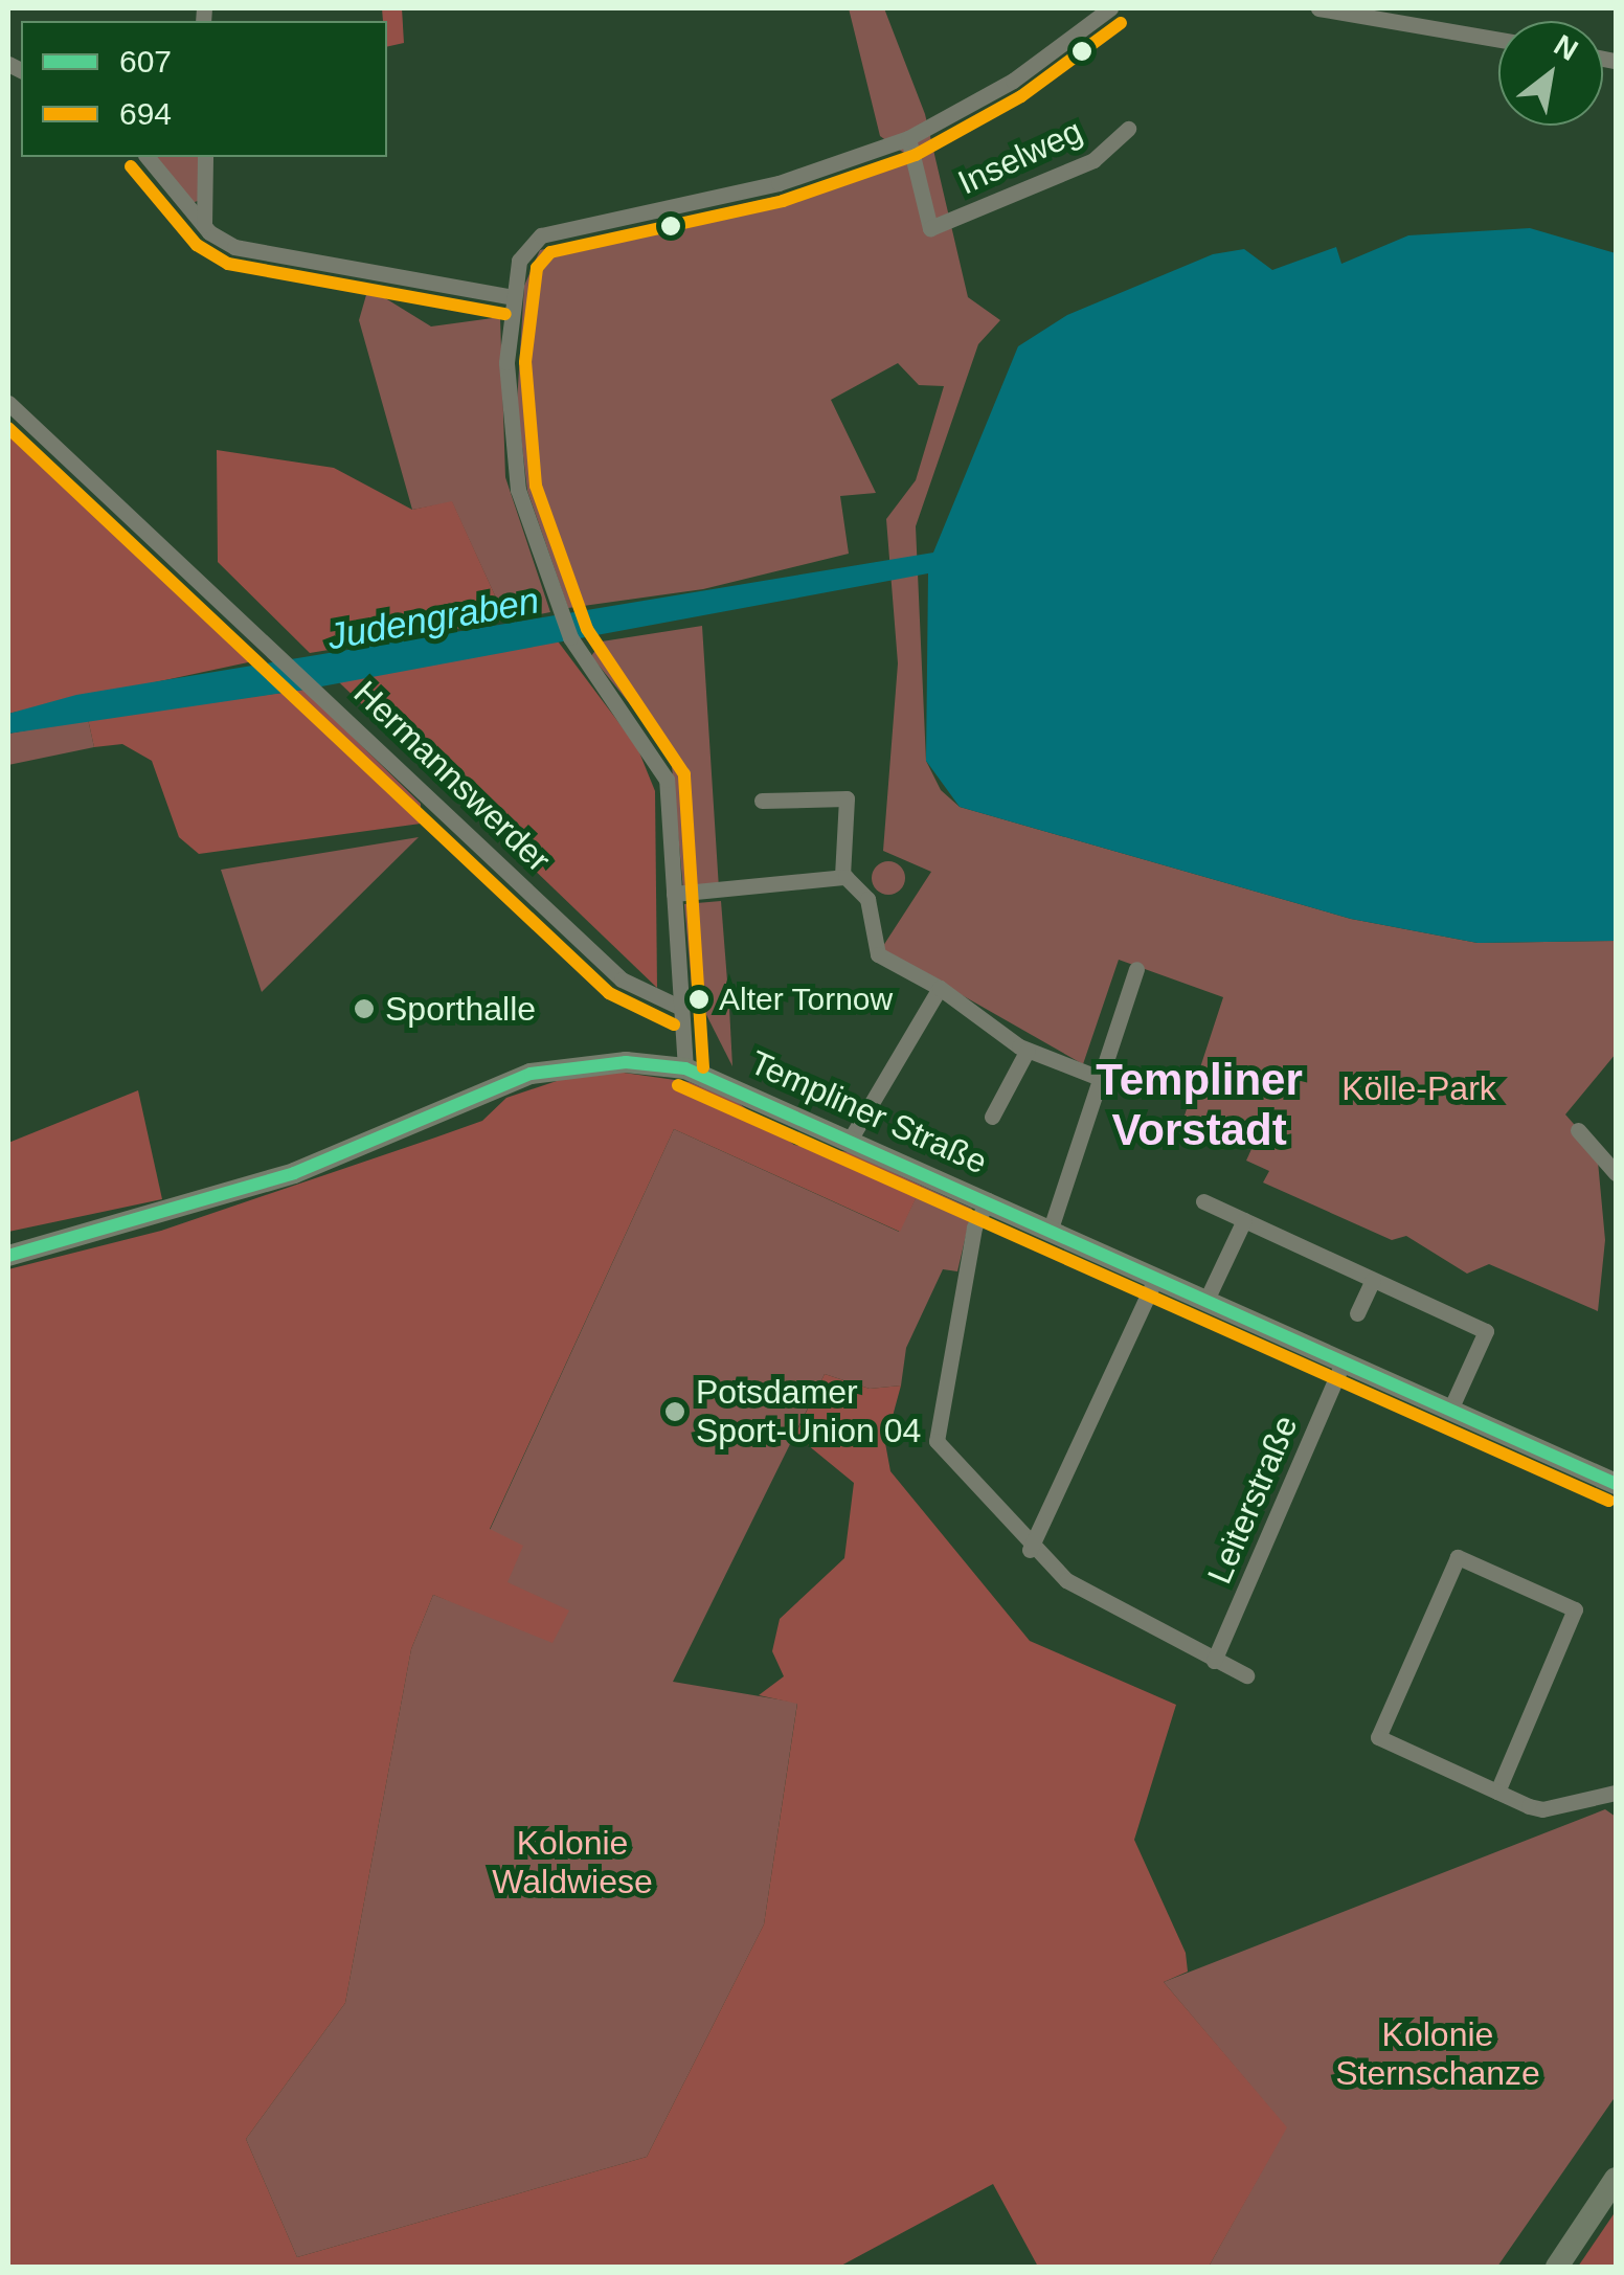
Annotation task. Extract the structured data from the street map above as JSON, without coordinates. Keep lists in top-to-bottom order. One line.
{"streets":{"street":["Inselweg","Hermannswerder","Templiner Straße","Leiterstraße"]},"crossings":[["Templiner Straße","Leiterstraße"]],"districts":["Templiner Vorstadt"],"water":["Judengraben"],"parks":["Kölle-Park","Kolonie Waldwiese","Kolonie Sternschanze"],"places":["Alter Tornow","Sporthalle","Potsdamer Sport-Union 04"],"lines":["transit line 694","transit line 607"],"legend":["607","694"],"north":"top right"}
